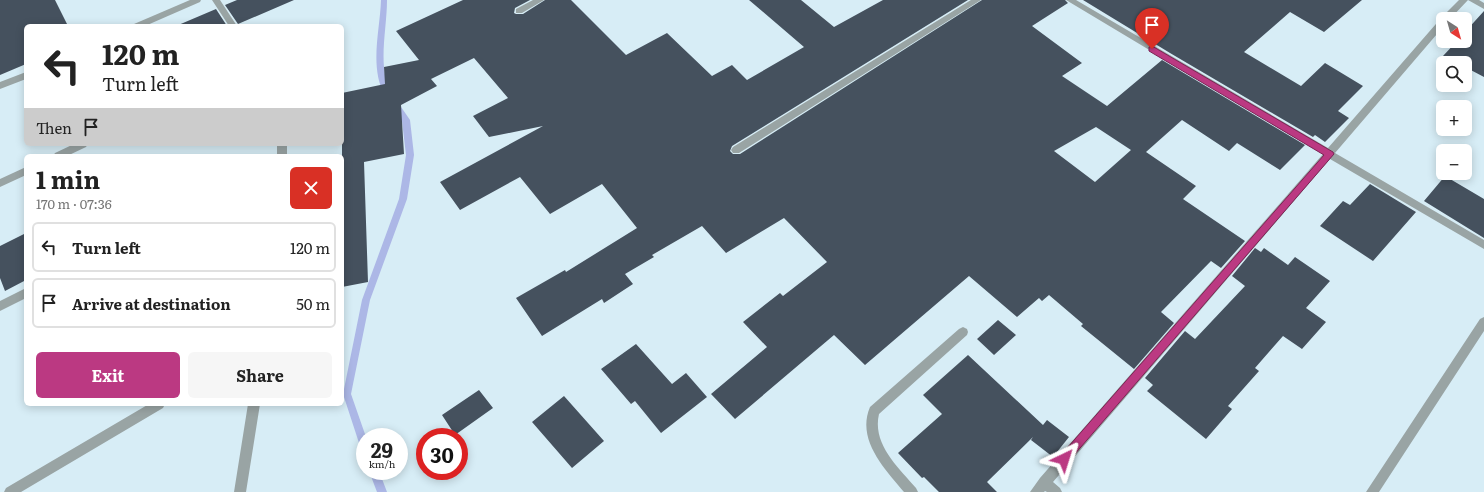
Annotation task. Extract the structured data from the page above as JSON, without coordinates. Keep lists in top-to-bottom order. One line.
{"north":"bottom right","page":{"map_buttons":["+","−"],"turn":["120 m","Turn left"],"then":"Then","heading":["1 min","170 m · 07:36"],"list":[{"name":"Turn left","value":"120 m"},{"name":"Arrive at destination","value":"50 m"}],"buttons":["Exit","Share"],"speed":"29 km/h","limit":"30"}}
